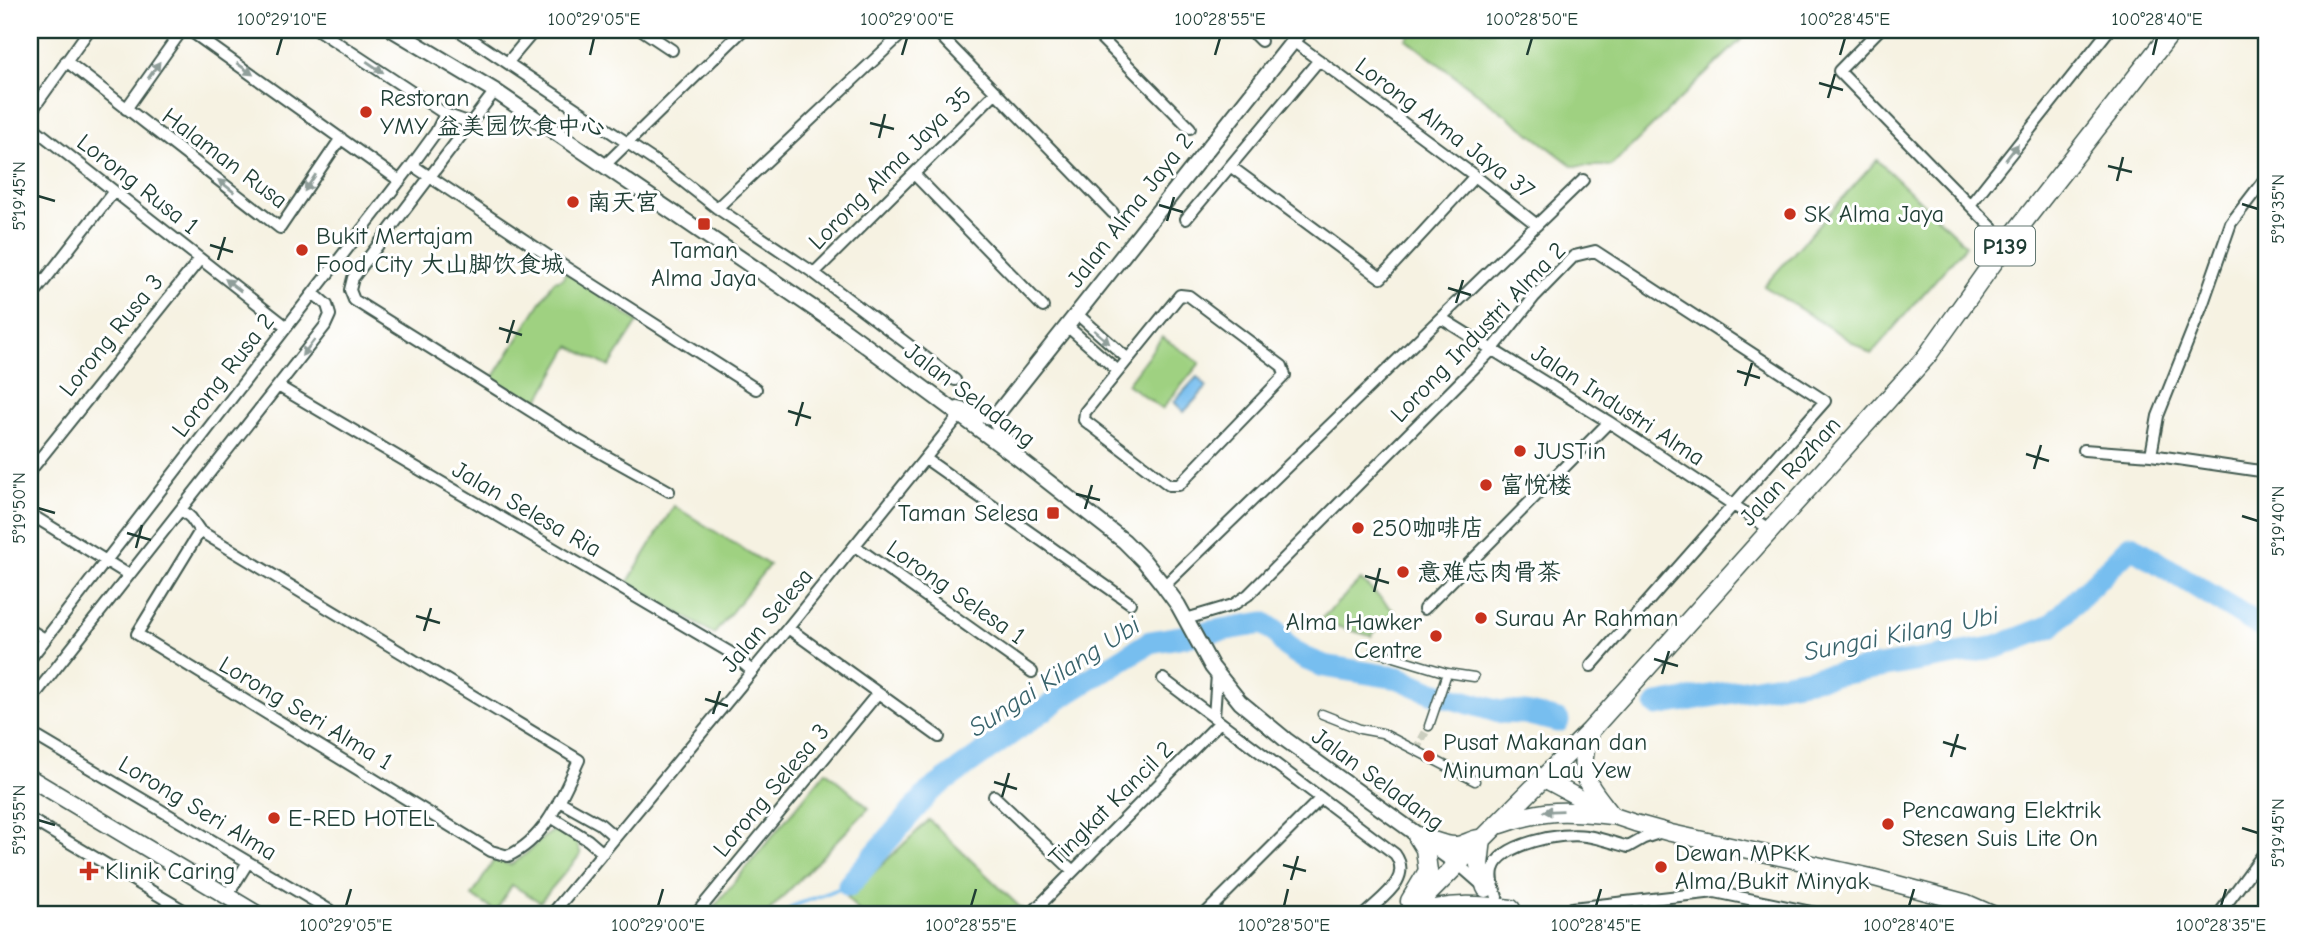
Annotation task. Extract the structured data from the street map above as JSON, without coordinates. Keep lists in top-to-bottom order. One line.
{"streets":{"main road":["P139","Jalan Rozhan"],"street":["Lorong Alma Jaya 37","Halaman Rusa","Lorong Alma Jaya 35","Lorong Rusa 1","Jalan Alma Jaya 2","Lorong Industri Alma 2","Lorong Rusa 3","Lorong Rusa 2","Jalan Seladang","Jalan Industri Alma","Jalan Selesa Ria","Lorong Selesa 1","Jalan Selesa","Lorong Seri Alma 1","Lorong Selesa 3","Tingkat Kancil 2","Lorong Seri Alma"]},"crossings":[["Lorong Alma Jaya 37","Jalan Alma Jaya 2"],["Lorong Alma Jaya 35","Jalan Seladang"],["Lorong Rusa 1","Lorong Rusa 3"],["Lorong Rusa 1","Lorong Rusa 2"],["Lorong Industri Alma 2","Jalan Seladang"],["Lorong Industri Alma 2","Jalan Industri Alma"],["Lorong Industri Alma 2","Jalan Rozhan"],["Jalan Seladang","Jalan Rozhan"],["Jalan Seladang","Jalan Selesa"],["Jalan Industri Alma","Jalan Rozhan"],["Jalan Selesa Ria","Jalan Selesa"],["Lorong Selesa 1","Jalan Selesa"]],"water":["Sungai Kilang Ubi"],"places":{"other":["Restoran YMY 益美园饮食中心","南天宫","SK Alma Jaya","Bukit Mertajam Food City 大山脚饮食城","JUSTin","富悦楼","250咖啡店","意难忘肉骨茶","Surau Ar Rahman","Alma Hawker Centre","Pusat Makanan dan Minuman Lau Yew","E-RED HOTEL","Pencawang Elektrik Stesen Suis Lite On","Dewan MPKK Alma/Bukit Minyak"],"transit":["Taman Alma Jaya","Taman Selesa"],"health":["Klinik Caring"]},"coordinates":["100°29'10\"E","100°29'05\"E","100°29'00\"E","100°28'55\"E","100°28'50\"E","100°28'45\"E","100°28'40\"E","5°19'45\"N","5°19'35\"N","5°19'50\"N","5°19'40\"N","5°19'55\"N","100°28'35\"E"]}
